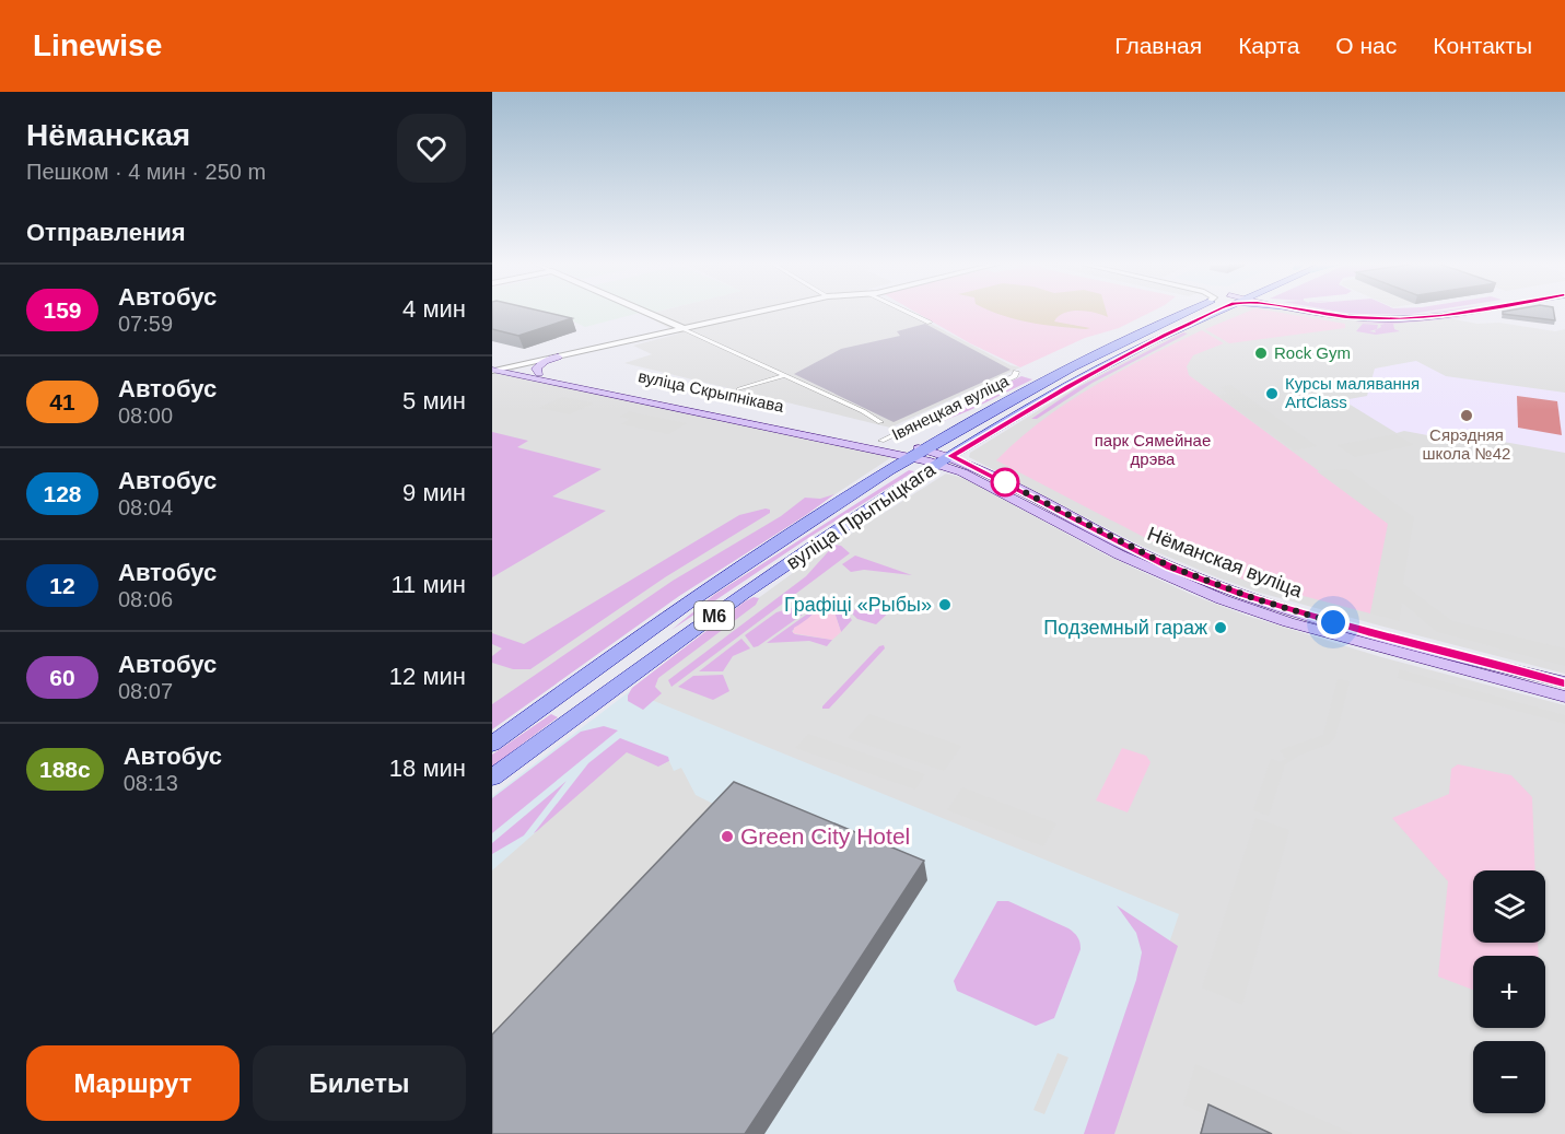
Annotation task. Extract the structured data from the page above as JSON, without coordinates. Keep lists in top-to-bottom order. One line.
{"streets":{"main road":["вуліца Скрыпнікава","вуліца Прытыцкага","Нёманская вуліца","М6"],"street":["Івянецкая вуліца"]},"crossings":[["вуліца Скрыпнікава","Івянецкая вуліца"],["вуліца Скрыпнікава","вуліца Прытыцкага"],["вуліца Скрыпнікава","Нёманская вуліца"],["вуліца Прытыцкага","Нёманская вуліца"]],"parks":["парк Сямейнае дрэва"],"places":["Rock Gym","Курсы малявання ArtClass","Сярэдняя школа №42","Графіці «Рыбы»","Подземный гараж","Green City Hotel"],"lines":["bus line 159"],"page":{"header":"Linewise","nav":["Главная","Карта","О нас","Контакты"],"heading":[["Нёманская","Пешком · 4 мин · 250 m"],"Отправления"],"list":[{"mark":"159","name":"Автобус","note":"07:59","value":"4 мин"},{"mark":"41","name":"Автобус","note":"08:00","value":"5 мин"},{"mark":"128","name":"Автобус","note":"08:04","value":"9 мин"},{"mark":"12","name":"Автобус","note":"08:06","value":"11 мин"},{"mark":"60","name":"Автобус","note":"08:07","value":"12 мин"},{"mark":"188с","name":"Автобус","note":"08:13","value":"18 мин"}],"map_buttons":["+","−"],"buttons":["Маршрут","Билеты"]}}
